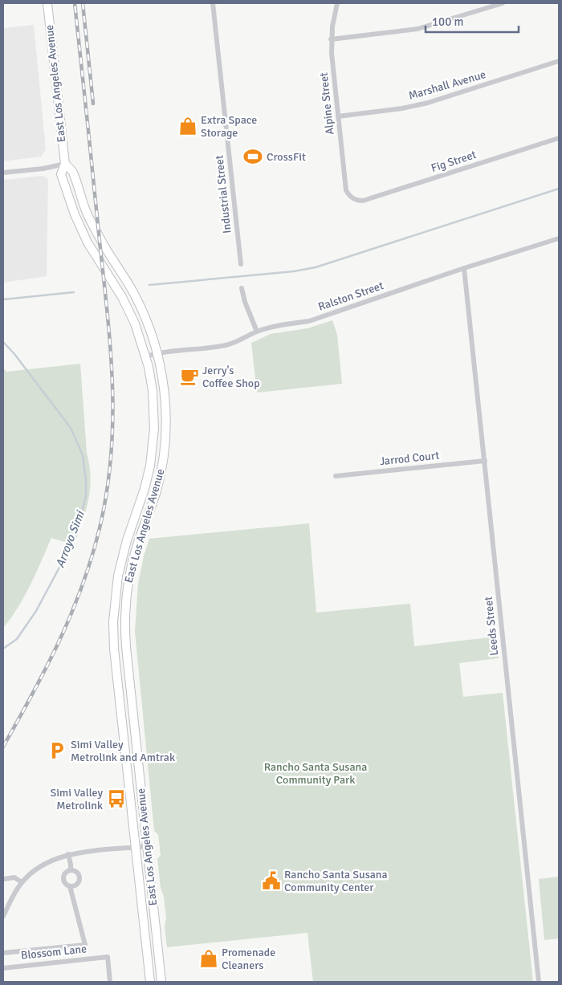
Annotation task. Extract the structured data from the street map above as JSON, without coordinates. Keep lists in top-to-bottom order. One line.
{"streets":{"main road":["East Los Angeles Avenue"],"street":["Marshall Avenue","Alpine Street","Fig Street","Industrial Street","Ralston Street","Jarrod Court","Leeds Street","Blossom Lane"]},"crossings":[["East Los Angeles Avenue","Ralston Street"],["Marshall Avenue","Alpine Street"],["Alpine Street","Fig Street"],["Ralston Street","Leeds Street"],["Jarrod Court","Leeds Street"]],"water":["Arroyo Simi"],"parks":["Rancho Santa Susana Community Park"],"places":{"shop":["Extra Space Storage","Promenade Cleaners"],"sports":["CrossFit"],"cafe":["Jerry's Coffee Shop"],"parking":["Simi Valley Metrolink and Amtrak"],"bus stop":["Simi Valley Metrolink"],"public building":["Rancho Santa Susana Community Center"]},"scale_bar":"100 m"}
